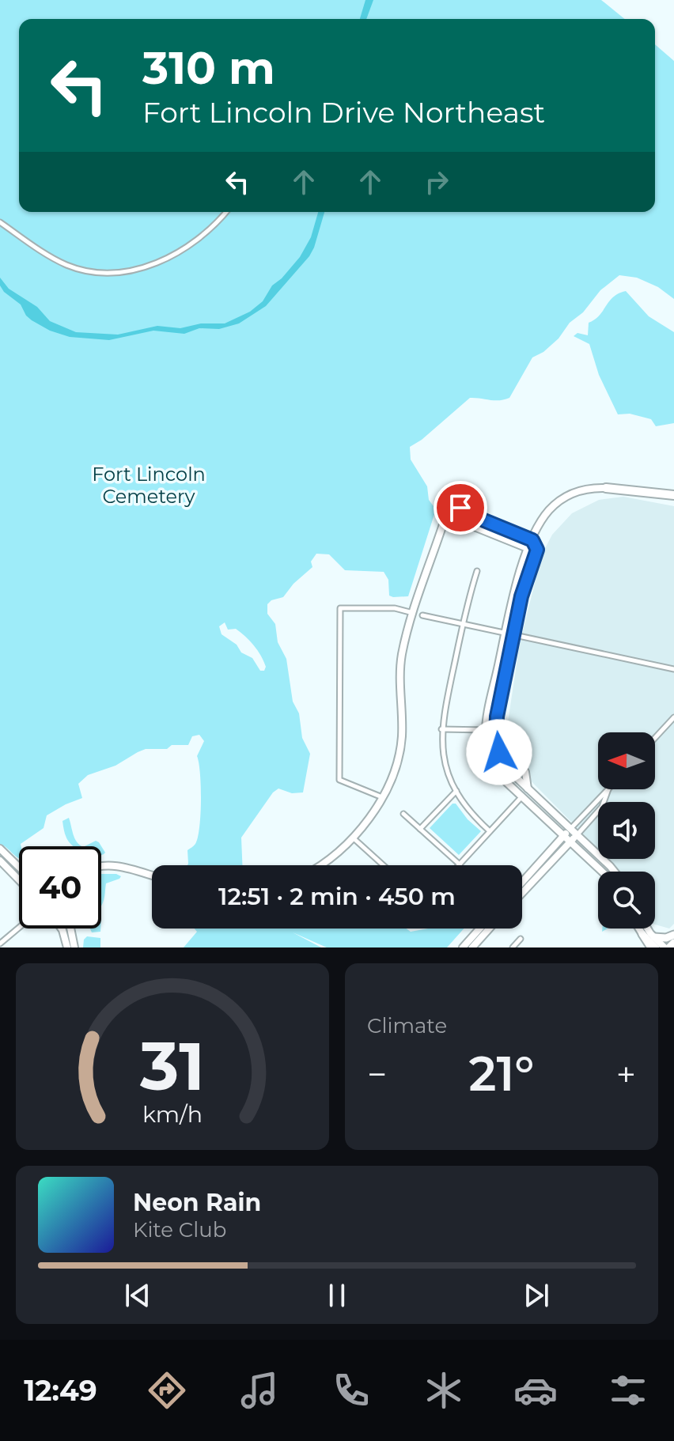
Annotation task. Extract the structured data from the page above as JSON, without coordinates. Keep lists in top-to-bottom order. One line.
{"parks":["Fort Lincoln Cemetery"],"north":"left","page":{"turn":["310 m","Fort Lincoln Drive Northeast"],"limit":"40","trip":"12:51 · 2 min · 450 m","tile":"Climate","heat":["−","21°","+"],"song":["Neon Rain","Kite Club"],"tabs":"12:49","gauge":["31","km/h"]}}
